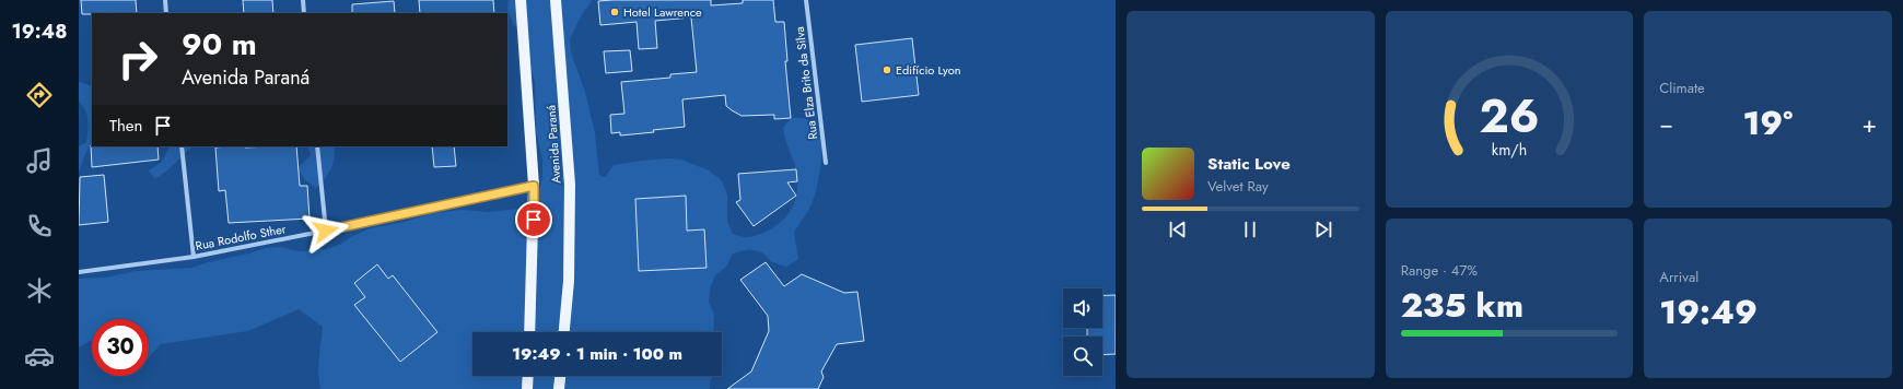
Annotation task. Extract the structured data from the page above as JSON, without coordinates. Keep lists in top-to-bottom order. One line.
{"streets":{"main road":["Avenida Paraná"],"street":["Rua Elza Brito da Silva","Rua Rodolfo Sther"]},"crossings":[["Avenida Paraná","Rua Rodolfo Sther"]],"places":["Hotel Lawrence","Edifício Lyon"],"page":{"tabs":"19:48","tile":["Climate",["Range · 47%","235 km"],["Arrival","19:49"]],"turn":["90 m","Avenida Paraná"],"then":"Then","heat":["−","19°","+"],"song":["Static Love","Velvet Ray"],"limit":"30","trip":"19:49 · 1 min · 100 m","gauge":["26","km/h"]}}
